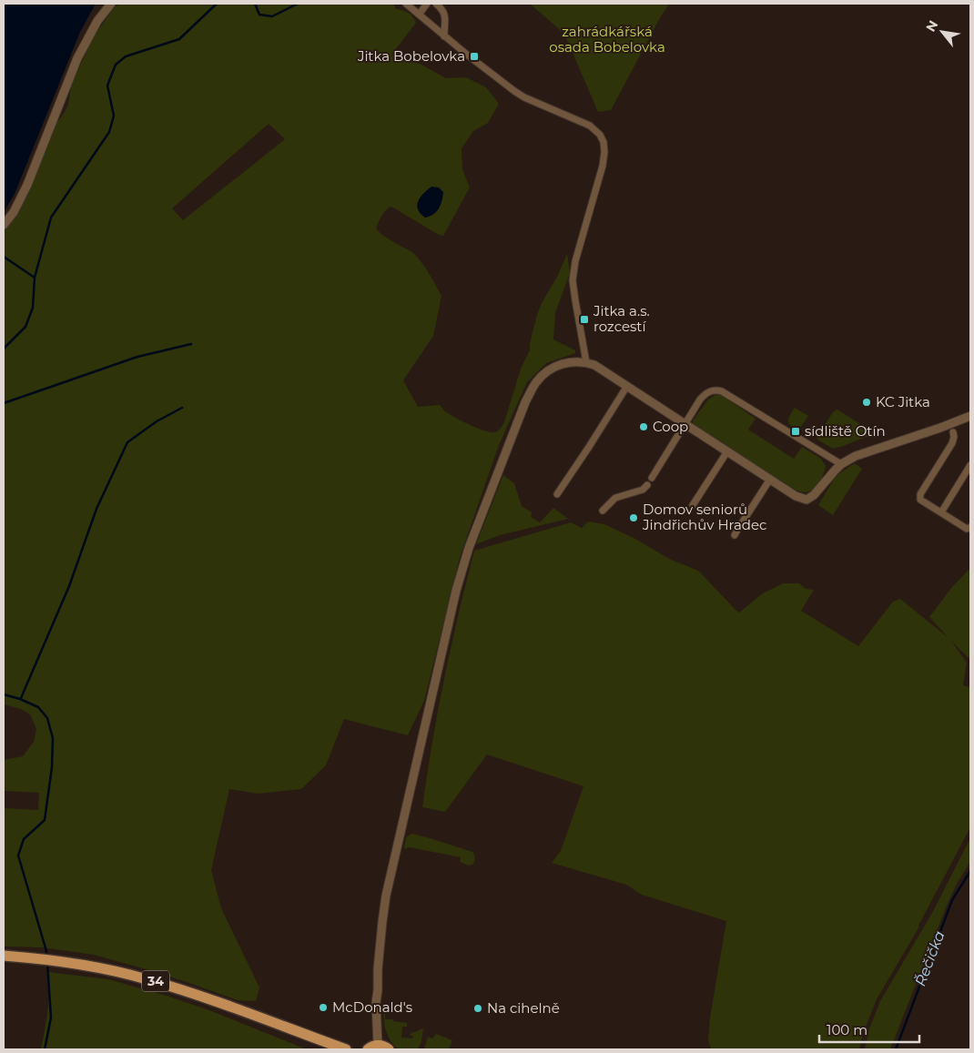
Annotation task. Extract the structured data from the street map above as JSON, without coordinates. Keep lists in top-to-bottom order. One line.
{"streets":{"main road":["34"]},"water":["Řečička"],"parks":["zahrádkářská osada Bobelovka"],"places":{"transit":["Jitka Bobelovka","Jitka a.s. rozcestí","sídliště Otín"],"other":["KC Jitka","Coop","Domov seniorů Jindřichův Hradec","McDonald's","Na cihelně"]},"scale_bar":"100 m","north":"top left"}
